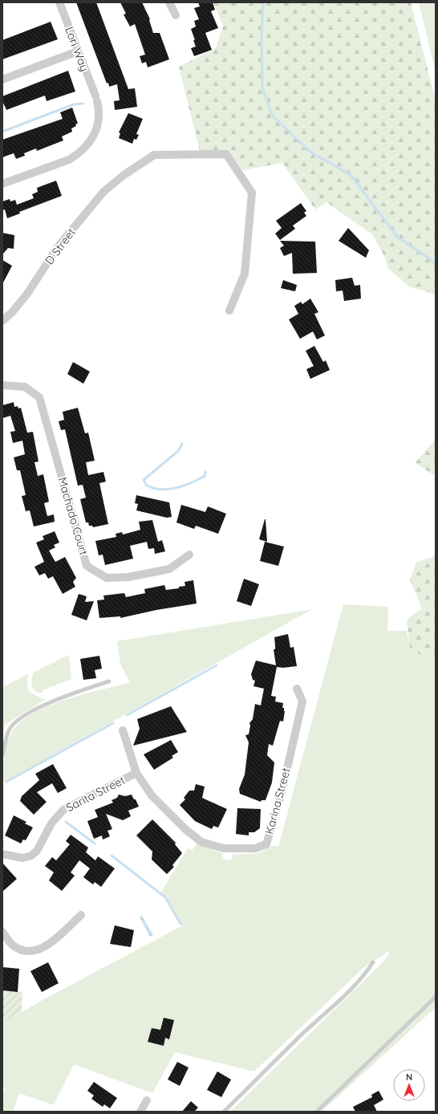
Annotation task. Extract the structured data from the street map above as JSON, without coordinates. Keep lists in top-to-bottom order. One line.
{"streets":{"street":["Lori Way","D Street","Machado Court","Sarita Street","Karina Street"]},"crossings":[["Sarita Street","Karina Street"]],"north":"top"}
